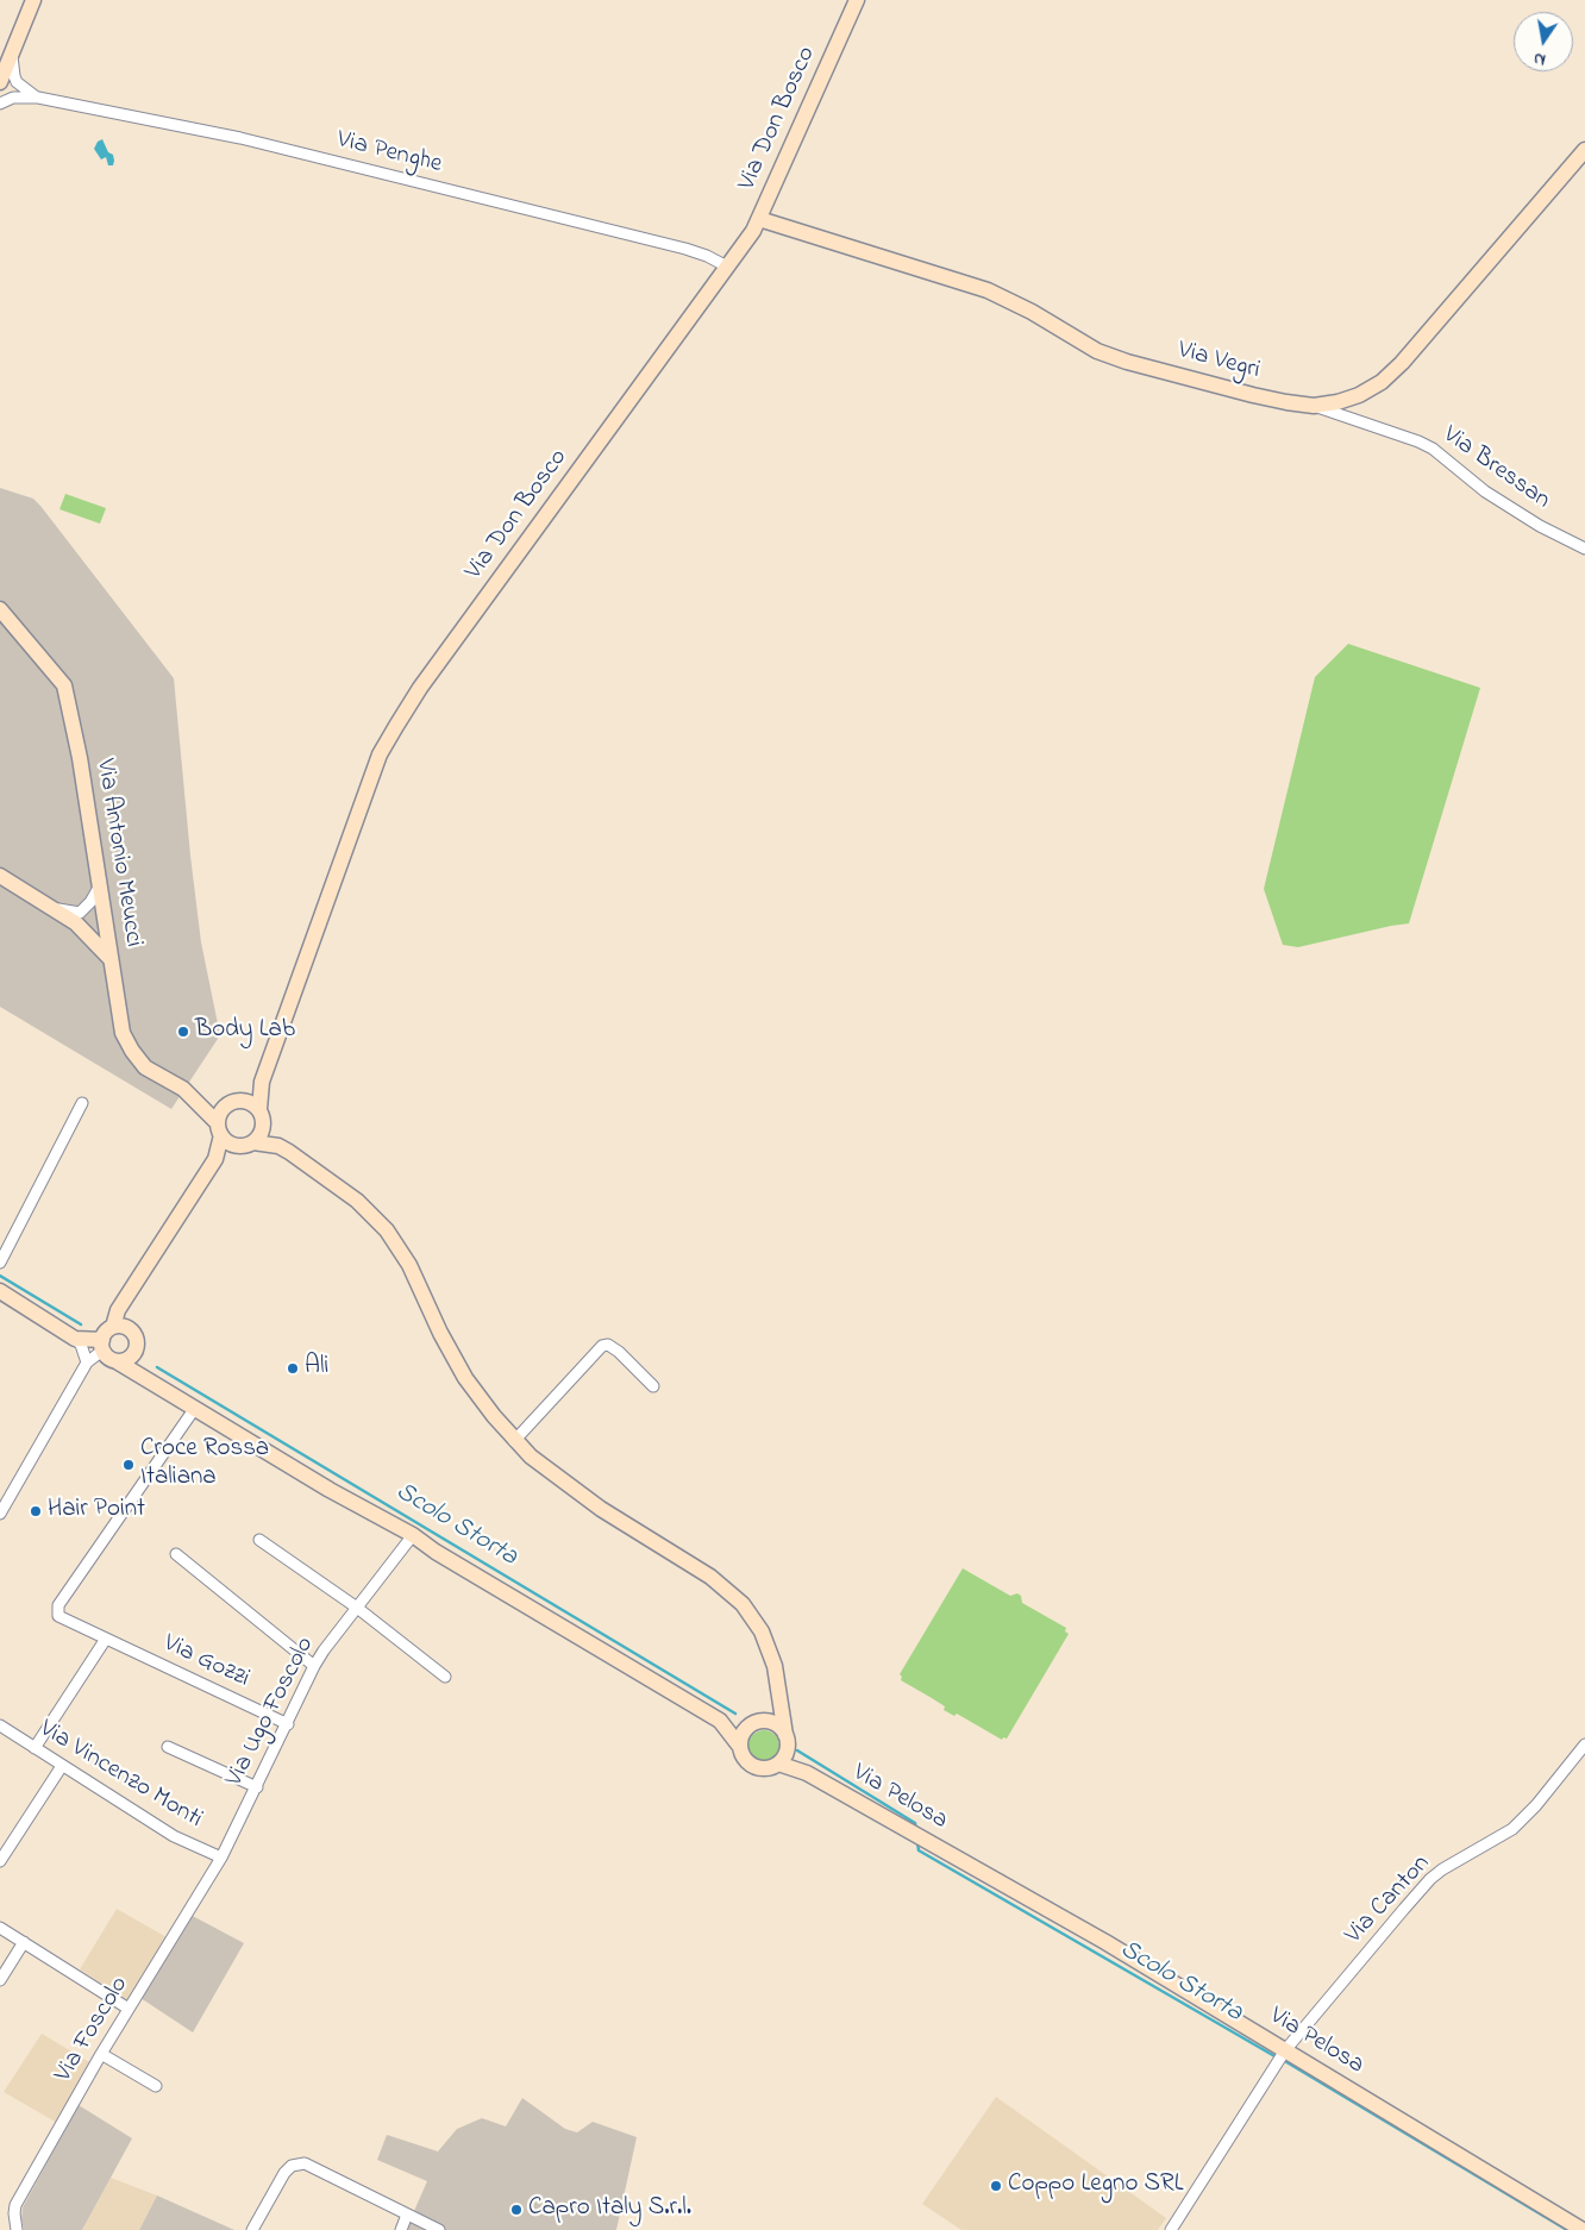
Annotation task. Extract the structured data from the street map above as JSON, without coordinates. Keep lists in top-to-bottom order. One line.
{"streets":{"main road":["Via Don Bosco","Via Vegri","Via Antonio Meucci","Via Pelosa"],"street":["Via Penghe","Via Bressan","Via Gozzi","Via Ugo Foscolo","Via Vincenzo Monti","Via Canton","Via Foscolo"]},"crossings":[["Via Don Bosco","Via Penghe"],["Via Don Bosco","Via Vegri"],["Via Don Bosco","Via Antonio Meucci"],["Via Vegri","Via Bressan"],["Via Gozzi","Via Ugo Foscolo"],["Via Gozzi","Via Pelosa"],["Via Ugo Foscolo","Via Vincenzo Monti"],["Via Ugo Foscolo","Via Pelosa"],["Via Ugo Foscolo","Via Foscolo"],["Via Vincenzo Monti","Via Foscolo"],["Via Pelosa","Via Canton"]],"water":["Scolo Storta"],"places":["Body Lab","Ali","Croce Rossa Italiana","Hair Point","Coppo Legno SRL","Capro Italy S.r.l."],"north":"bottom"}
